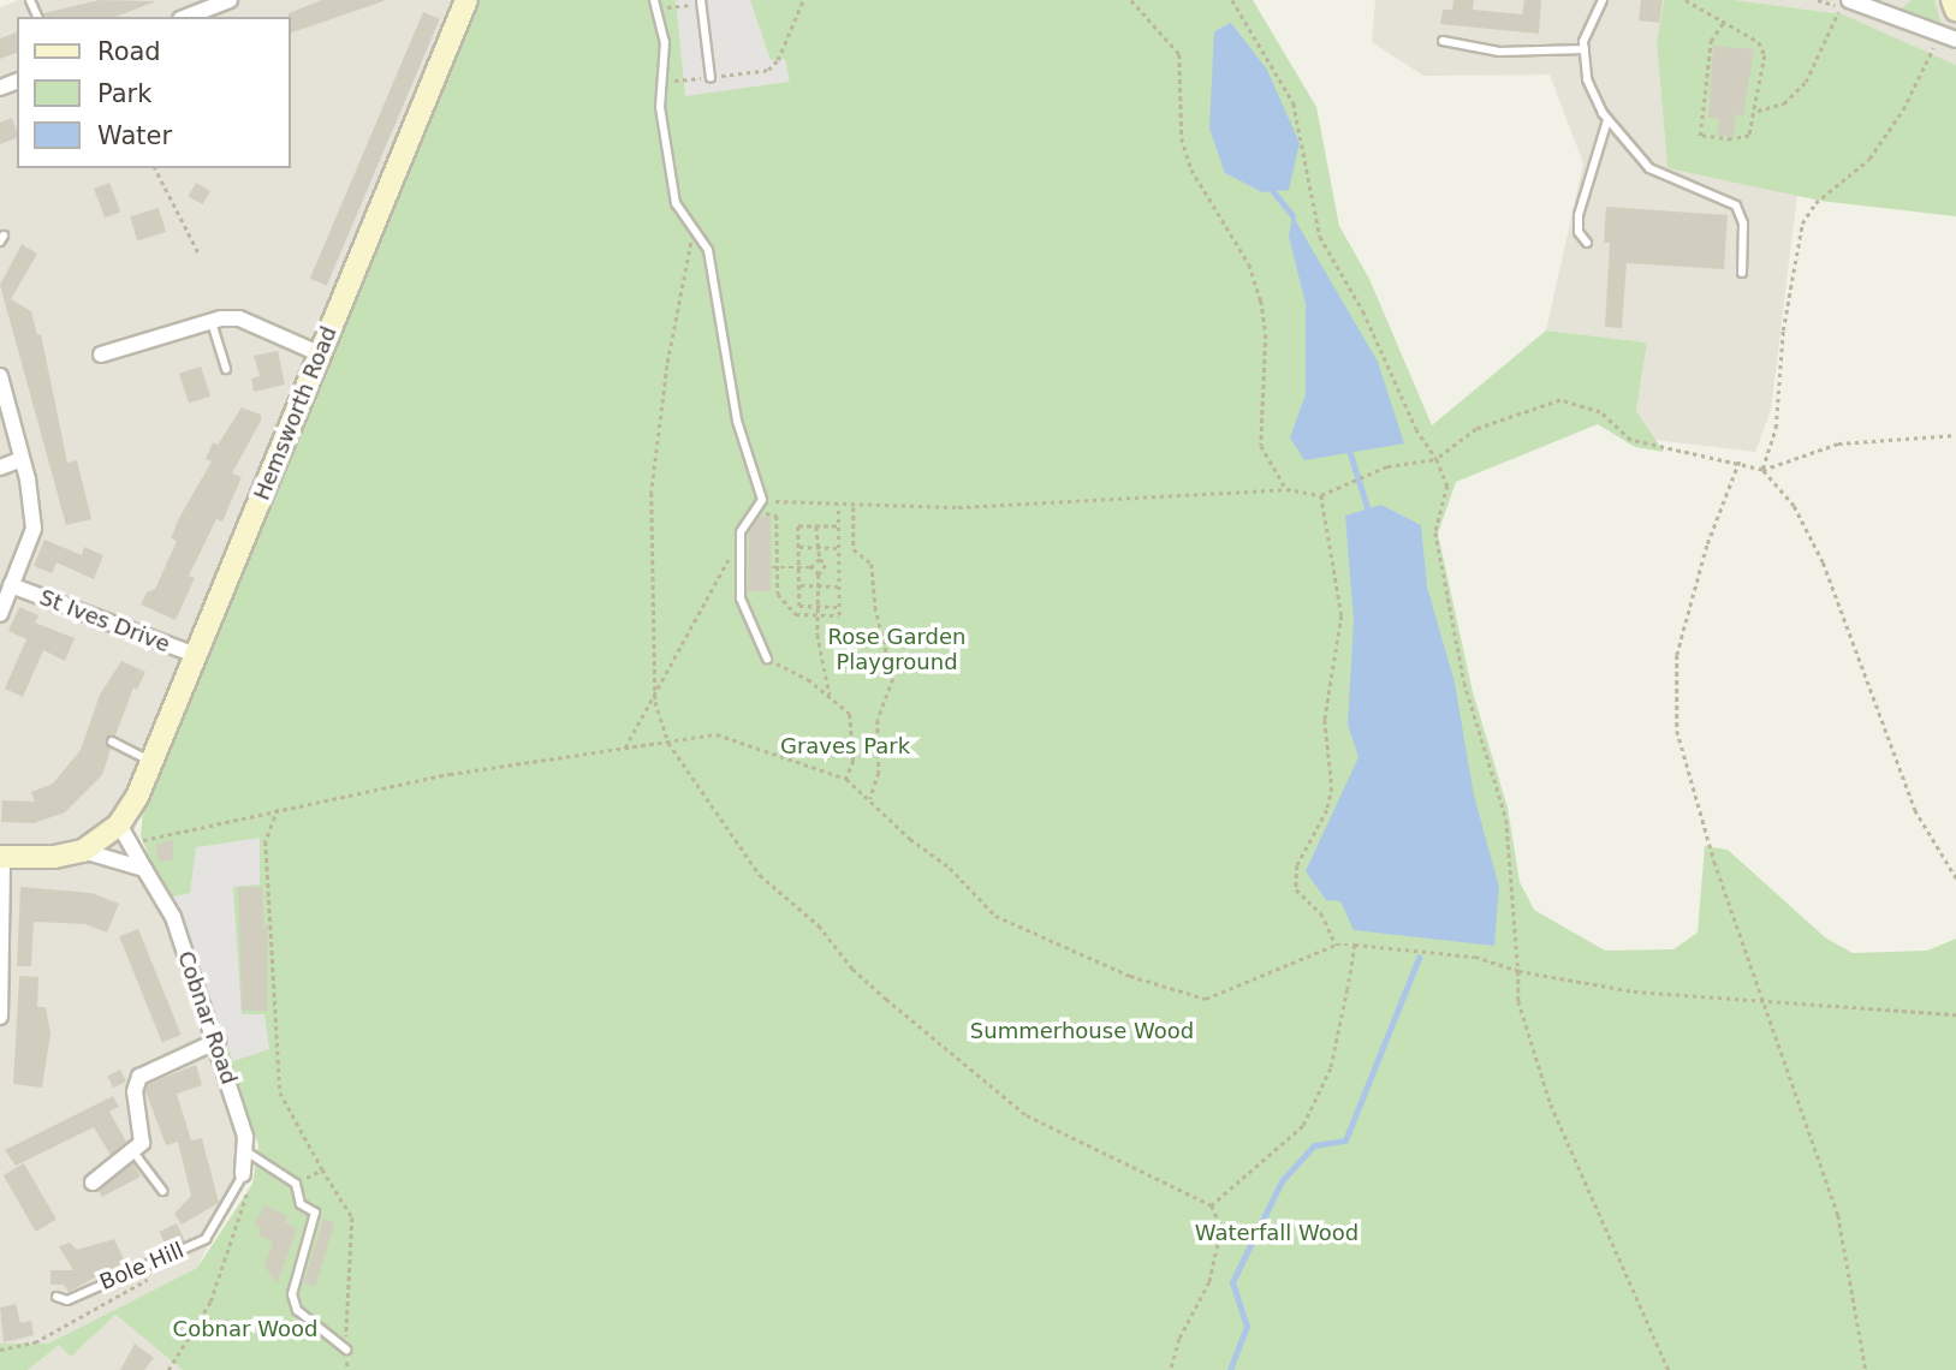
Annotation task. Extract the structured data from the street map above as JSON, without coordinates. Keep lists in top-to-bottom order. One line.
{"streets":{"street":["Hemsworth Road","St Ives Drive","Cobnar Road"],"lane":["Bole Hill"]},"crossings":[["Hemsworth Road","St Ives Drive"],["Hemsworth Road","Cobnar Road"],["Cobnar Road","Bole Hill"]],"parks":["Rose Garden Playground","Graves Park","Summerhouse Wood","Waterfall Wood","Cobnar Wood"],"legend":["Road","Park","Water"]}
